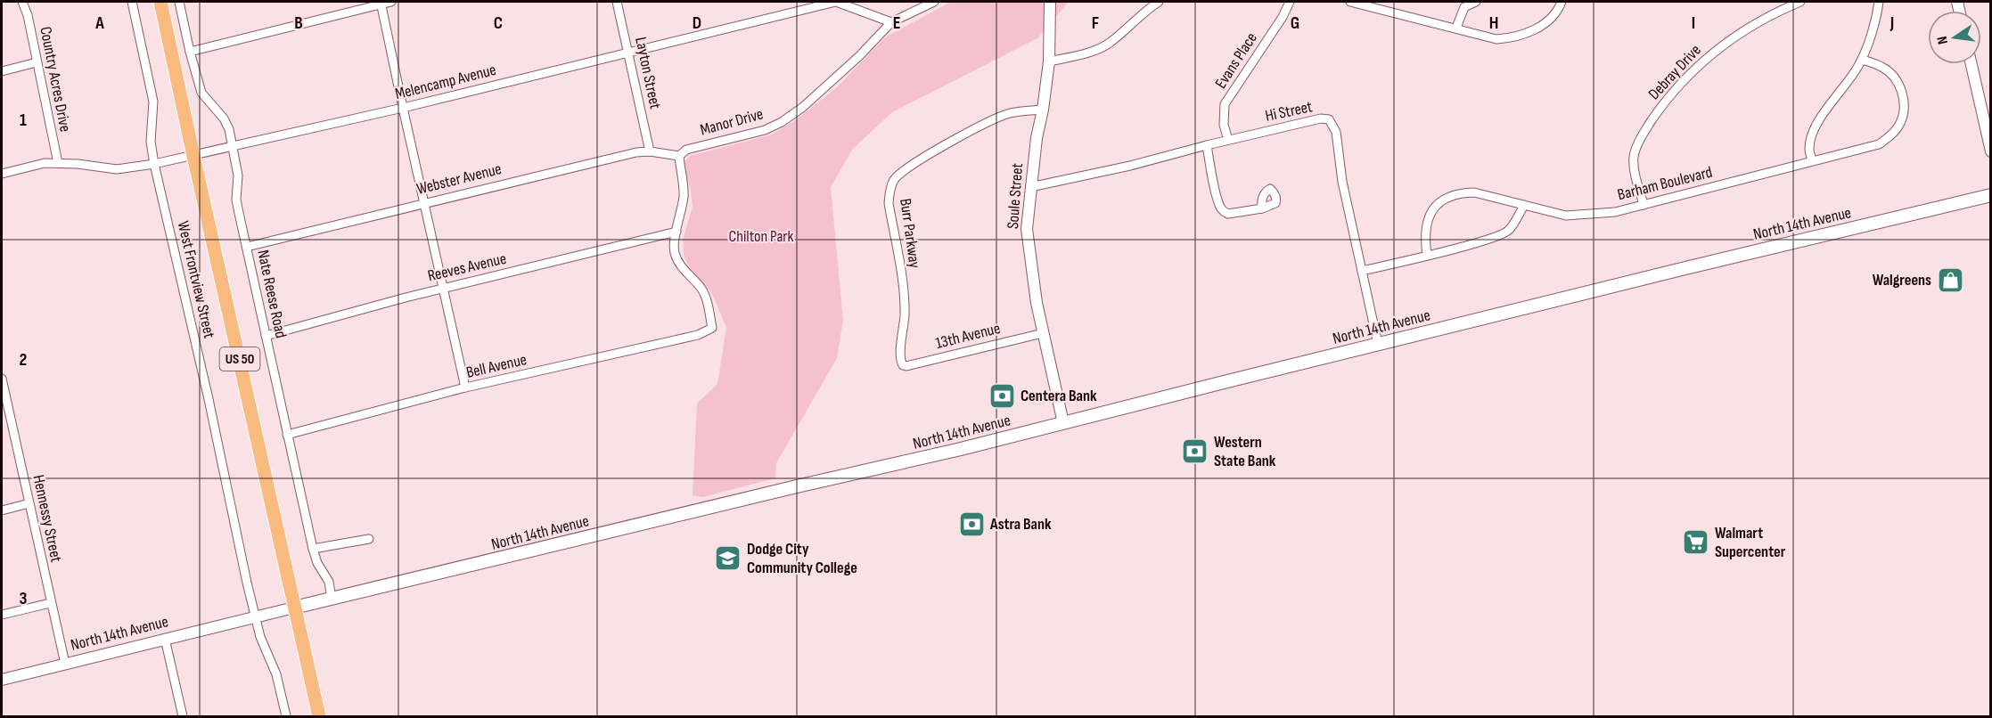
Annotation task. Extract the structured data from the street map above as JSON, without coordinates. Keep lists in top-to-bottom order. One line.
{"streets":{"highway":["US 50"],"main road":["North 14th Avenue"],"street":["Evans Place","Debray Drive","Layton Street","Country Acres Drive","Melencamp Avenue","Hi Street","Manor Drive","Webster Avenue","Barham Boulevard","Soule Street","Burr Parkway","Reeves Avenue","West Frontview Street","Nate Reese Road","13th Avenue","Bell Avenue","Hennessy Street"]},"crossings":[["Evans Place","Hi Street"],["Debray Drive","Barham Boulevard"],["Layton Street","Melencamp Avenue"],["Layton Street","Webster Avenue"],["Country Acres Drive","Melencamp Avenue"],["Melencamp Avenue","Manor Drive"],["Melencamp Avenue","West Frontview Street"],["Melencamp Avenue","Nate Reese Road"],["Melencamp Avenue","US 50"],["Hi Street","Soule Street"],["Hi Street","North 14th Avenue"],["Manor Drive","Webster Avenue"],["Webster Avenue","Nate Reese Road"],["Soule Street","North 14th Avenue"],["Soule Street","Burr Parkway"],["Soule Street","13th Avenue"],["North 14th Avenue","West Frontview Street"],["North 14th Avenue","Nate Reese Road"],["North 14th Avenue","US 50"],["North 14th Avenue","Hennessy Street"],["Burr Parkway","13th Avenue"],["Reeves Avenue","Nate Reese Road"],["Reeves Avenue","Bell Avenue"],["Nate Reese Road","Bell Avenue"]],"parks":["Chilton Park"],"places":{"shop":["Walgreens"],"bank":["Centera Bank","Western State Bank","Astra Bank"],"supermarket":["Walmart Supercenter"],"school or university":["Dodge City Community College"]},"north":"left","grid":{"columns":["A","B","C","D","E","F","G","H","I","J"],"rows":["1","2","3"]}}
